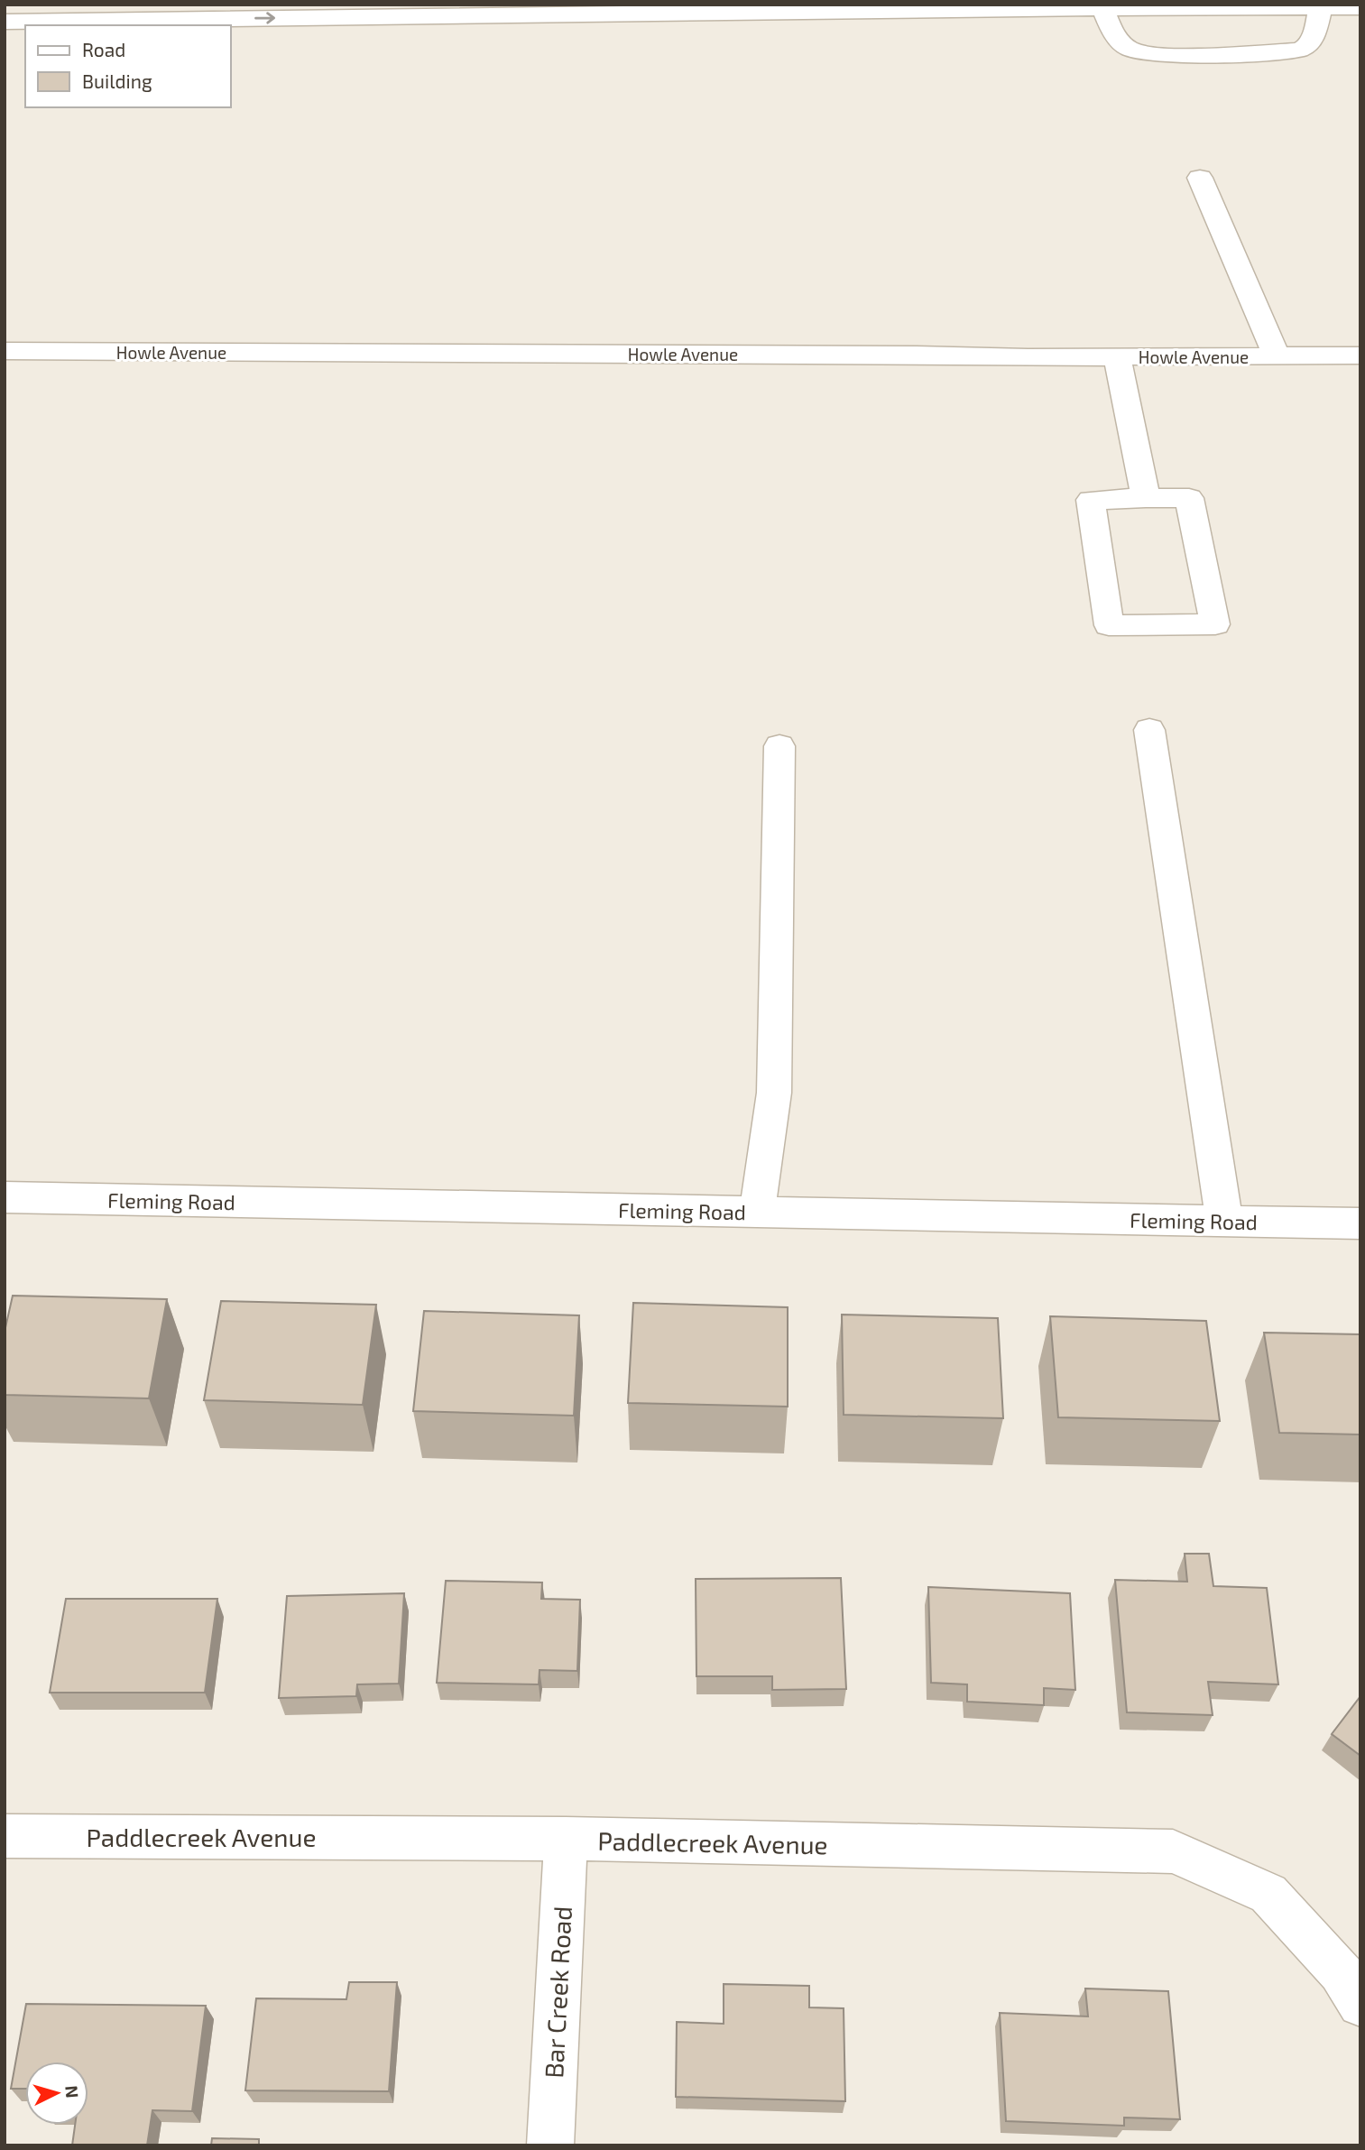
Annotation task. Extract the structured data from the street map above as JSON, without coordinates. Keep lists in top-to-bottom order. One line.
{"streets":{"street":["Howle Avenue","Fleming Road","Paddlecreek Avenue","Bar Creek Road"]},"crossings":[["Paddlecreek Avenue","Bar Creek Road"]],"legend":["Road","Building"],"north":"right"}
